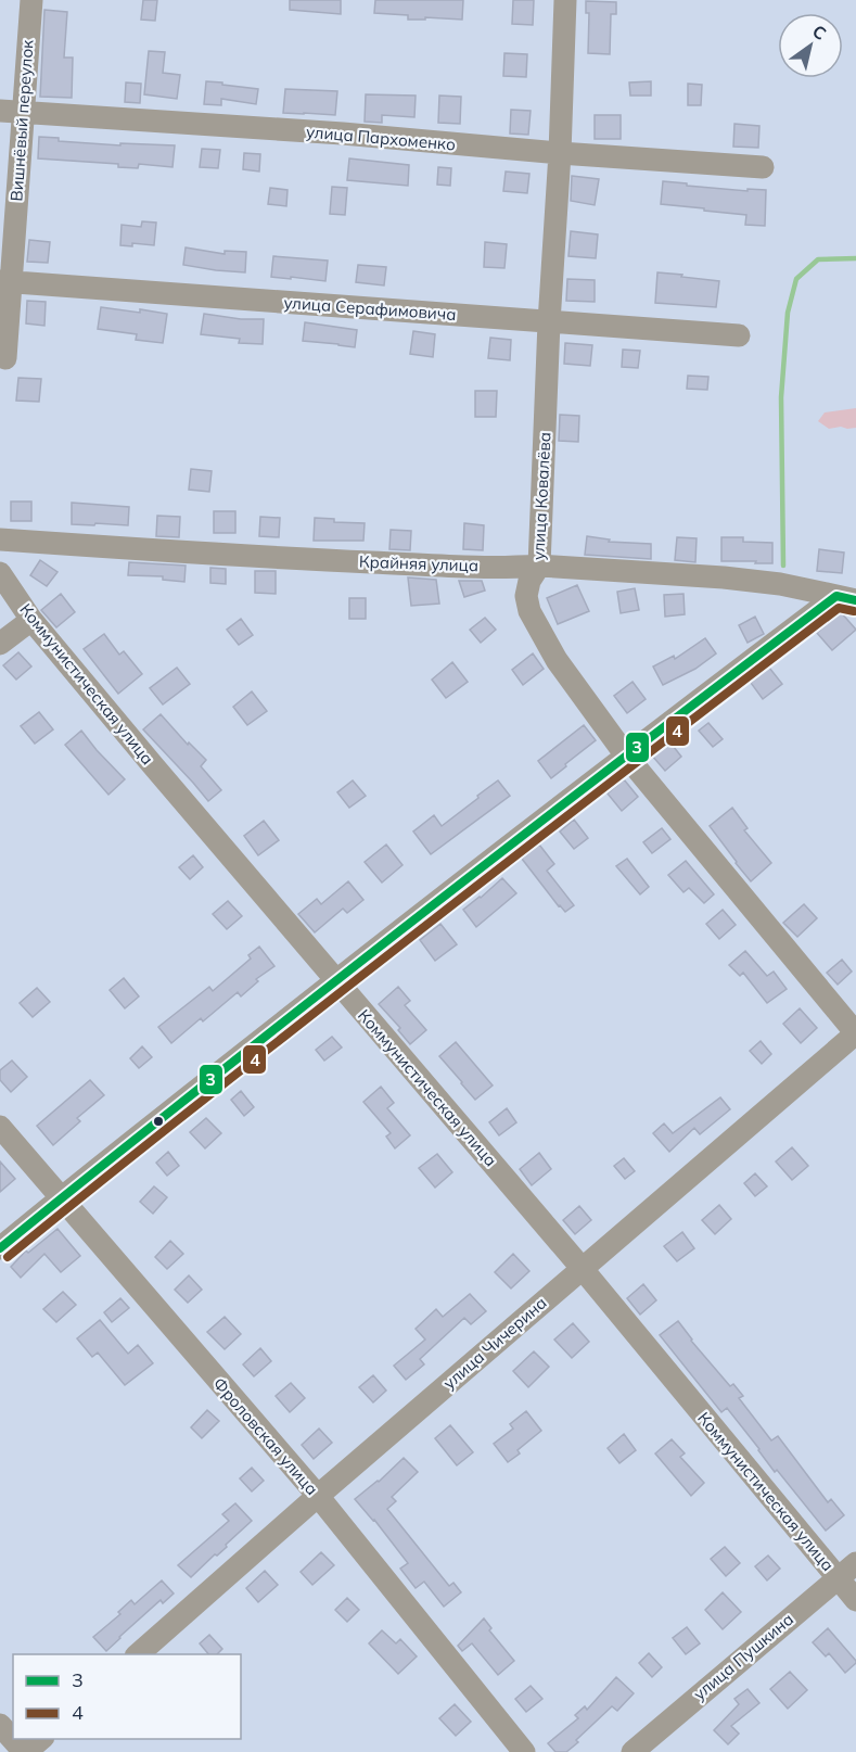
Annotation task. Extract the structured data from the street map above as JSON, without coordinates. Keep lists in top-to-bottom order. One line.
{"streets":{"street":["Вишнёвый переулок","улица Пархоменко","улица Серафимовича","улица Ковалёва","Крайняя улица","Коммунистическая улица","улица Чичерина","Фроловская улица","улица Пушкина"]},"crossings":[["Вишнёвый переулок","улица Пархоменко"],["Вишнёвый переулок","улица Серафимовича"],["улица Пархоменко","улица Ковалёва"],["улица Серафимовича","улица Ковалёва"],["улица Ковалёва","Крайняя улица"],["улица Ковалёва","улица Чичерина"],["Коммунистическая улица","улица Чичерина"],["Коммунистическая улица","улица Пушкина"],["улица Чичерина","Фроловская улица"]],"lines":["transit line 3","transit line 4"],"legend":["3","4"],"north":"top right"}
